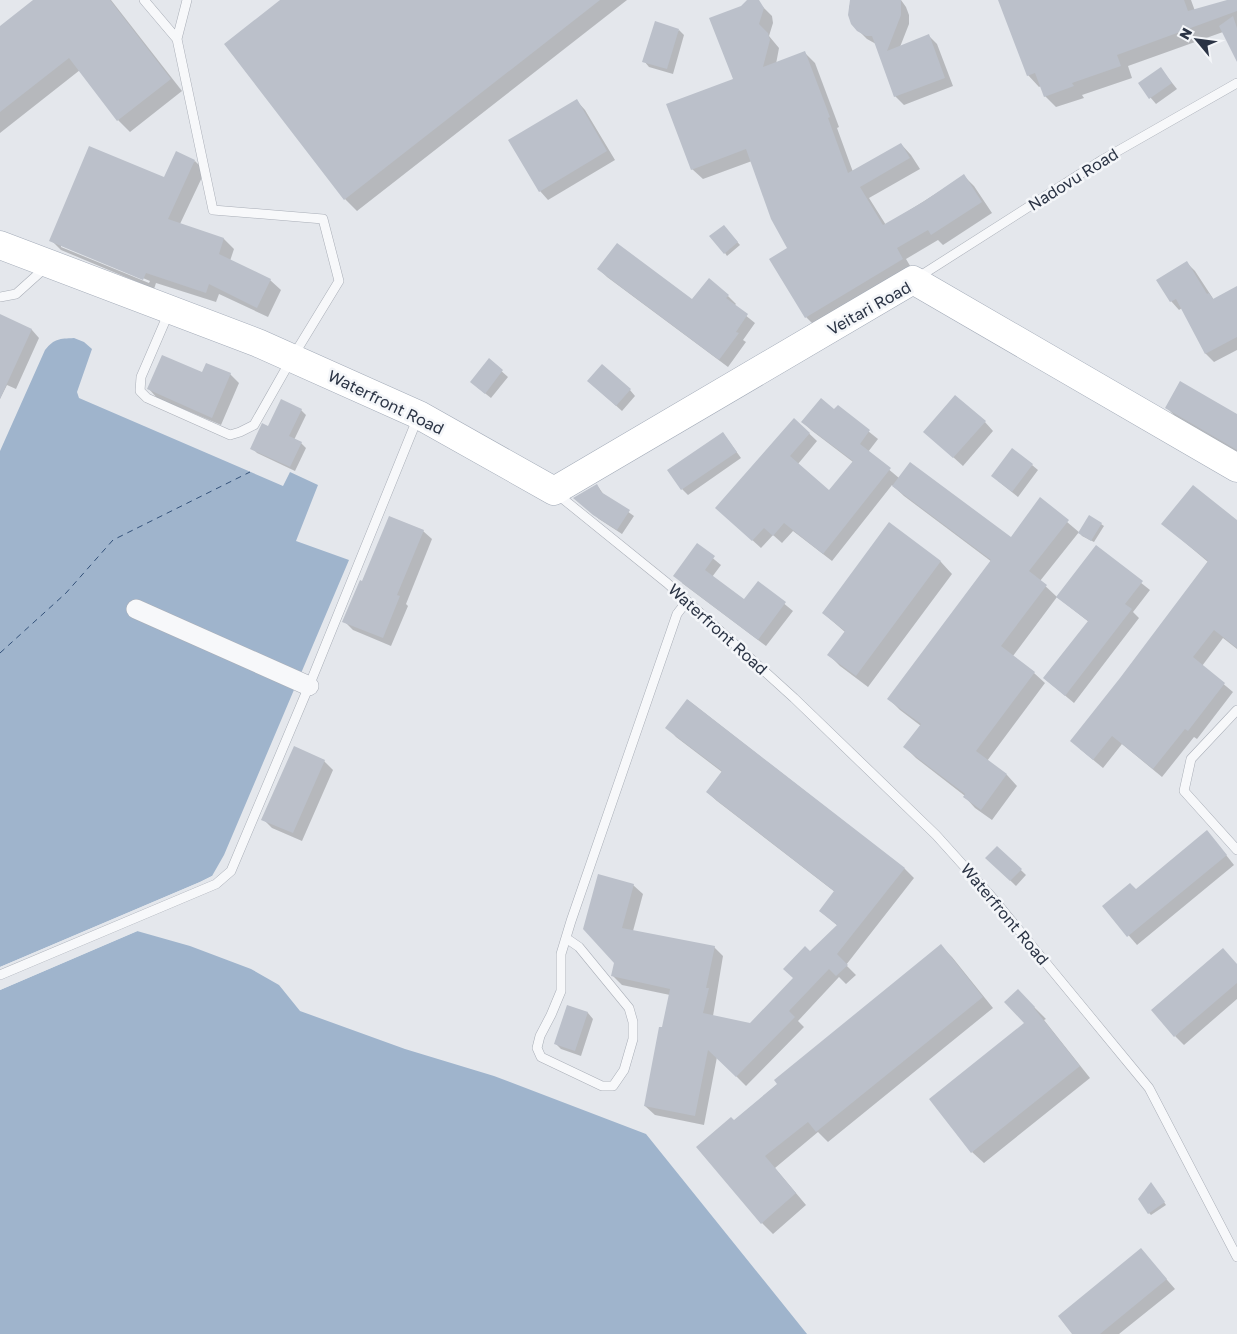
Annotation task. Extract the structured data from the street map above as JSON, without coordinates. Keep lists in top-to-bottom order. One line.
{"streets":{"main road":["Veitari Road","Waterfront Road"],"lane":["Nadovu Road"]},"crossings":[["Nadovu Road","Veitari Road"],["Veitari Road","Waterfront Road"]],"north":"top left"}
